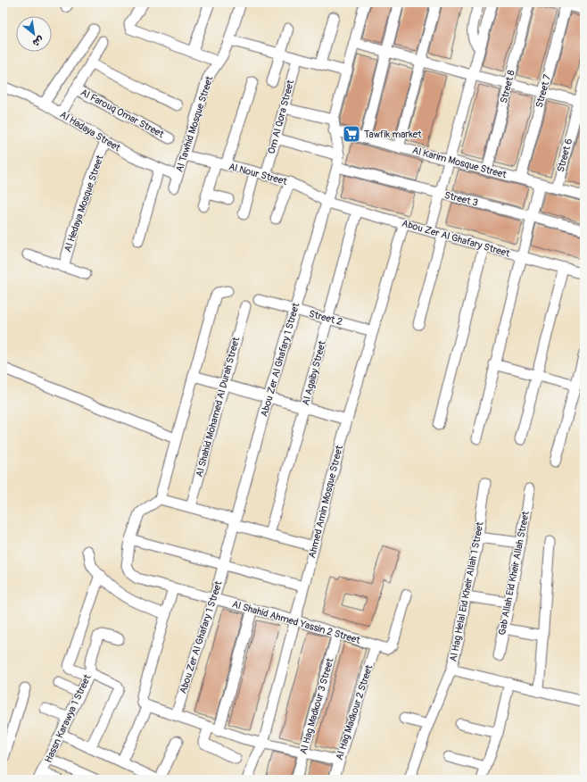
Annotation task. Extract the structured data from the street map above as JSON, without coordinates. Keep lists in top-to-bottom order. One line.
{"streets":{"street":["Street 8","Street 7","Al Farouq Omar Street","Om Al Qora Street","Al Tawhid Mosque Street","Al Hadaya Street","Street 6","Al Karim Mosque Street","Al Nour Street","Street 3","Al Hedaya Mosque Street","Abou Zer Al Ghafary Street","Street 2","Abou Zer Al Ghafary 1 Street","Al Agaiby Street","Al Shahid Mohamed Al Durah Street","Ahmed Amin Mosque Street","Gab Allah Eid Kheir Allah Street","Al Hag Helal Eid Kheir Allah 1 Street","Al Shahid Ahmed Yassin 2 Street","Al Hag Madkour 3 Street","Al Hag Madkour 2 Street","Hassn Karawya 1 Street"]},"crossings":[["Street 8","Al Karim Mosque Street"],["Street 7","Al Karim Mosque Street"],["Om Al Qora Street","Al Nour Street"],["Al Tawhid Mosque Street","Al Hadaya Street"],["Al Tawhid Mosque Street","Al Nour Street"],["Al Hadaya Street","Al Hedaya Mosque Street"],["Street 6","Al Karim Mosque Street"],["Al Karim Mosque Street","Abou Zer Al Ghafary 1 Street"],["Al Nour Street","Abou Zer Al Ghafary Street"],["Al Nour Street","Abou Zer Al Ghafary 1 Street"],["Street 3","Abou Zer Al Ghafary 1 Street"],["Abou Zer Al Ghafary Street","Abou Zer Al Ghafary 1 Street"],["Abou Zer Al Ghafary Street","Al Agaiby Street"],["Abou Zer Al Ghafary Street","Ahmed Amin Mosque Street"],["Street 2","Abou Zer Al Ghafary 1 Street"],["Street 2","Al Agaiby Street"],["Street 2","Ahmed Amin Mosque Street"],["Abou Zer Al Ghafary 1 Street","Al Shahid Ahmed Yassin 2 Street"],["Ahmed Amin Mosque Street","Al Shahid Ahmed Yassin 2 Street"],["Al Shahid Ahmed Yassin 2 Street","Al Hag Madkour 3 Street"],["Al Shahid Ahmed Yassin 2 Street","Al Hag Madkour 2 Street"]],"places":{"supermarket":["Tawfik market"]},"north":"bottom right"}
